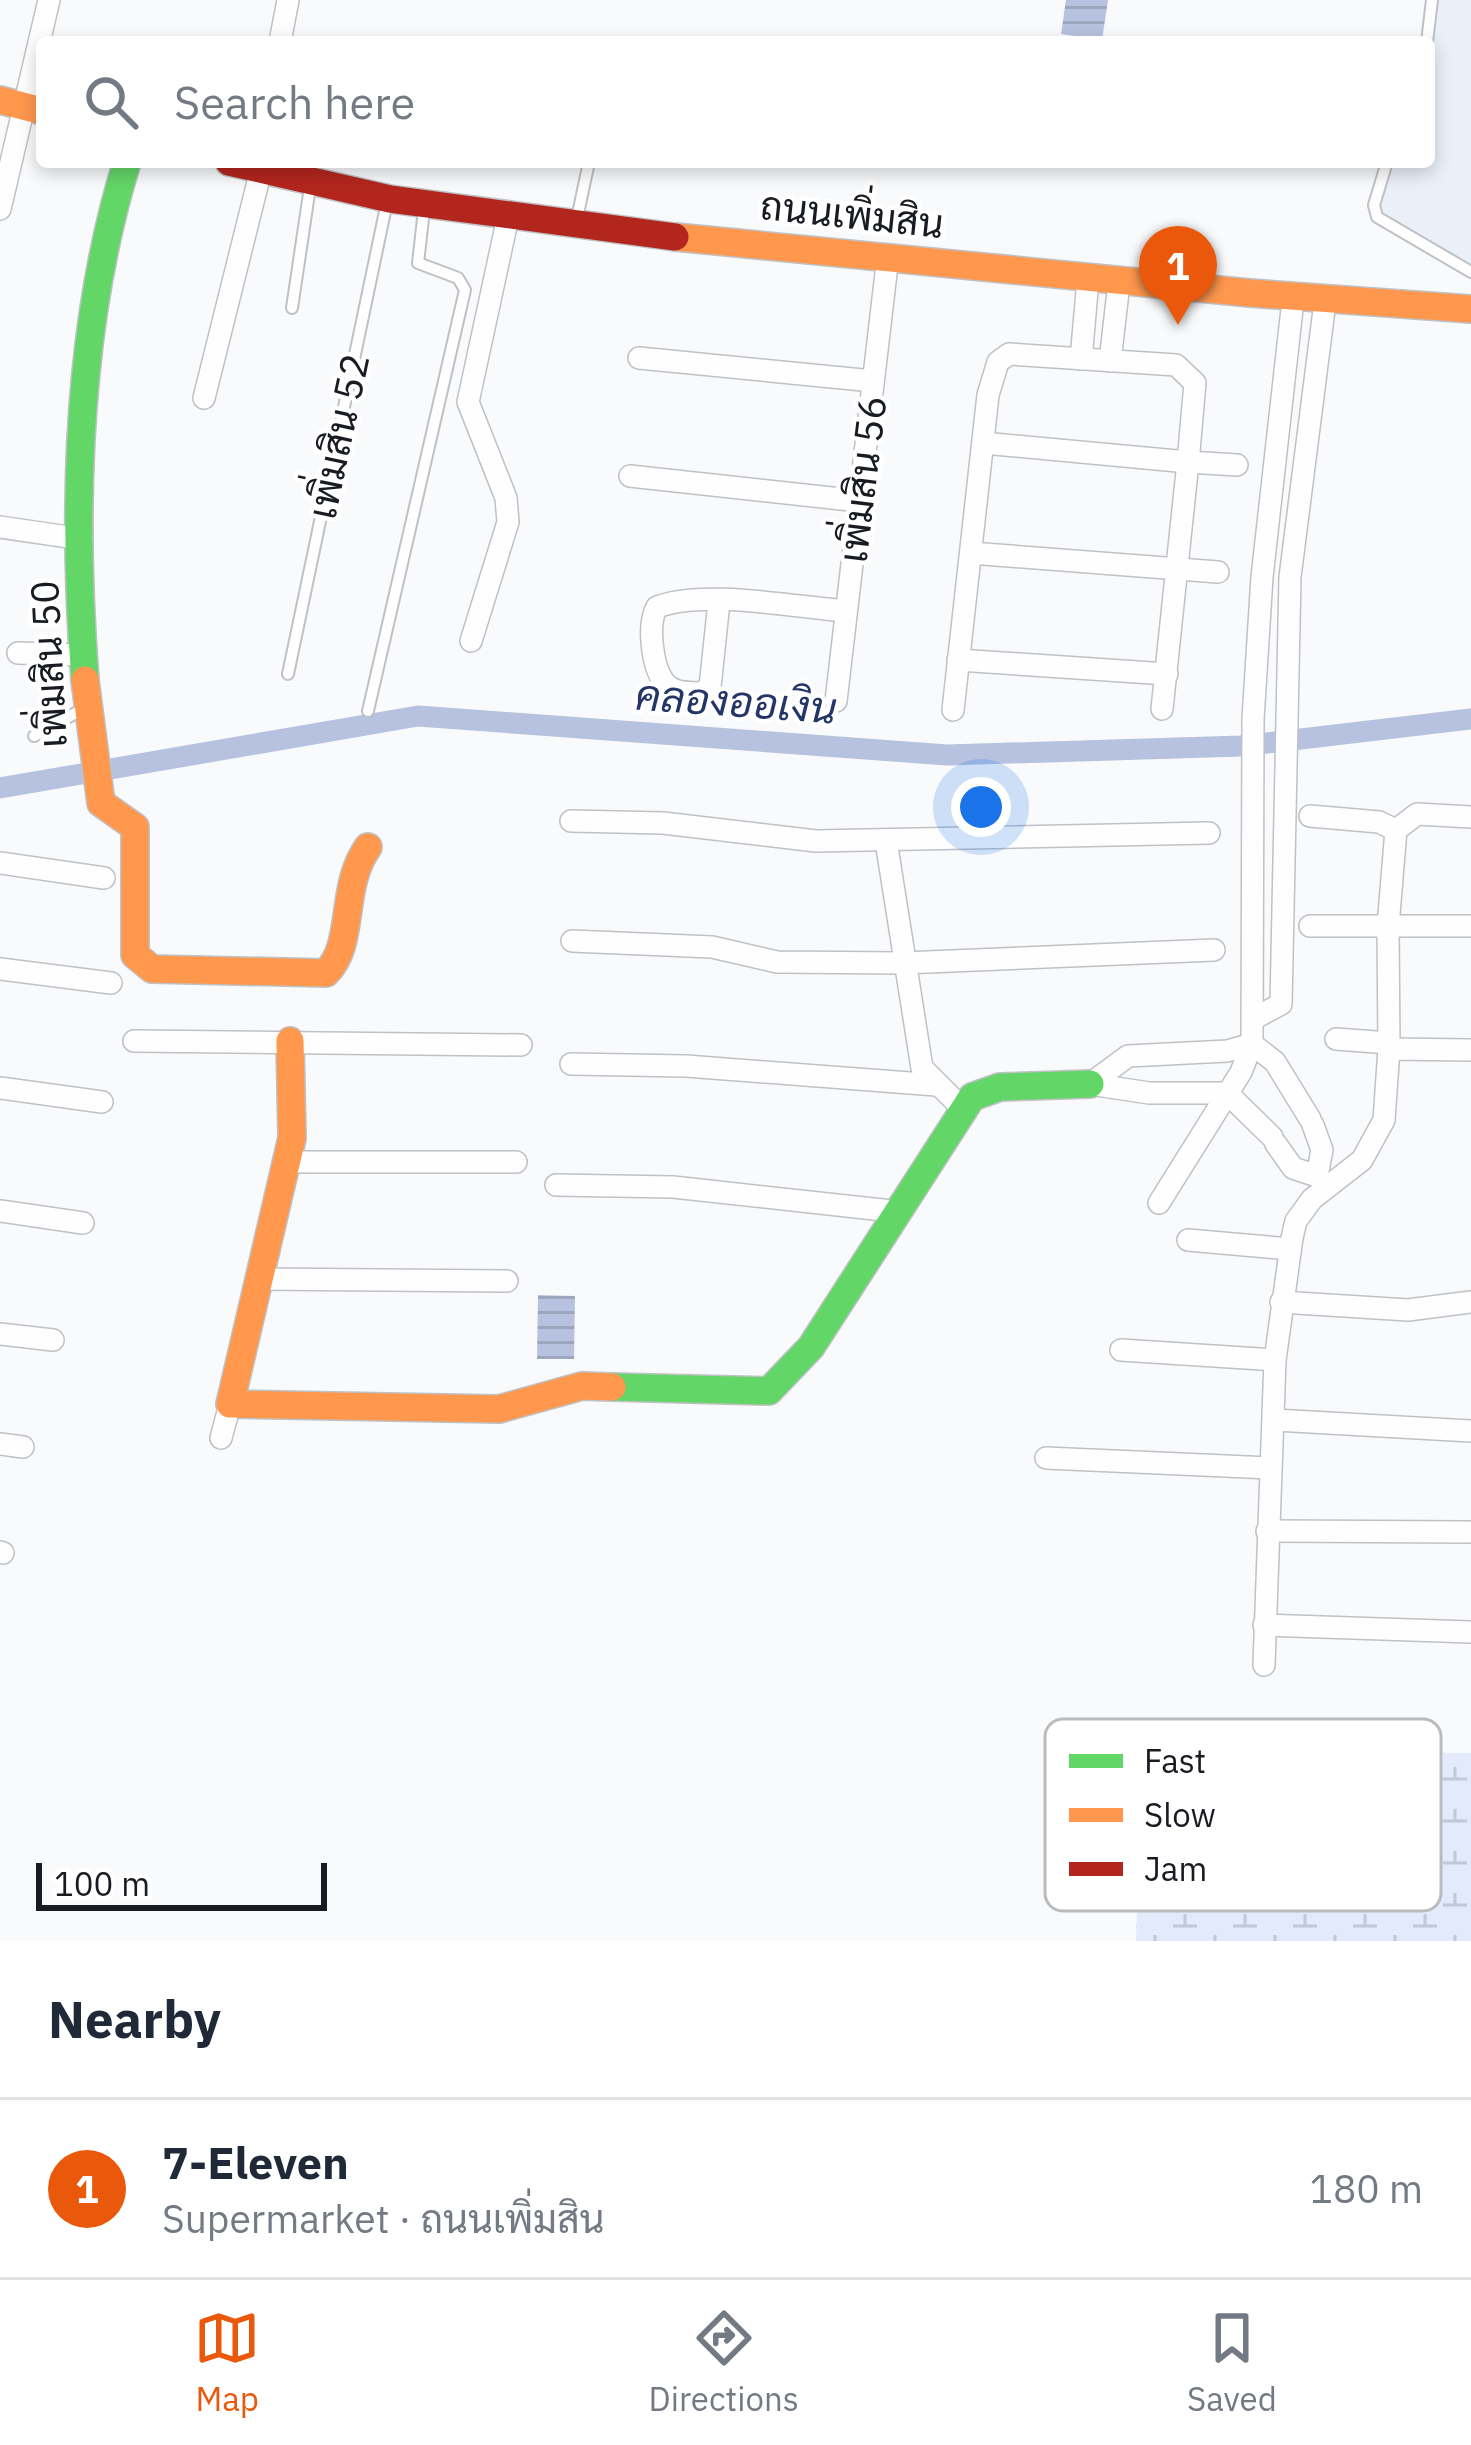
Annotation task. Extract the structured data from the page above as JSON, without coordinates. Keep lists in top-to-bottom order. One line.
{"streets":{"street":["ถนนเพิ่มสิน","เพิ่มสิน 56","เพิ่มสิน 50"],"lane":["เพิ่มสิน 52"]},"crossings":[["ถนนเพิ่มสิน","เพิ่มสิน 52"],["ถนนเพิ่มสิน","เพิ่มสิน 56"]],"water":["คลองออเงิน"],"legend":["Fast","Slow","Jam"],"scale_bar":"100 m","page":{"search":"Search here","pins":"1","scale":"100 m","heading":"Nearby","list":[{"mark":"1","name":"7-Eleven","note":"Supermarket · ถนนเพิ่มสิน","value":"180 m"}],"nav":["Map","Directions","Saved"]}}
